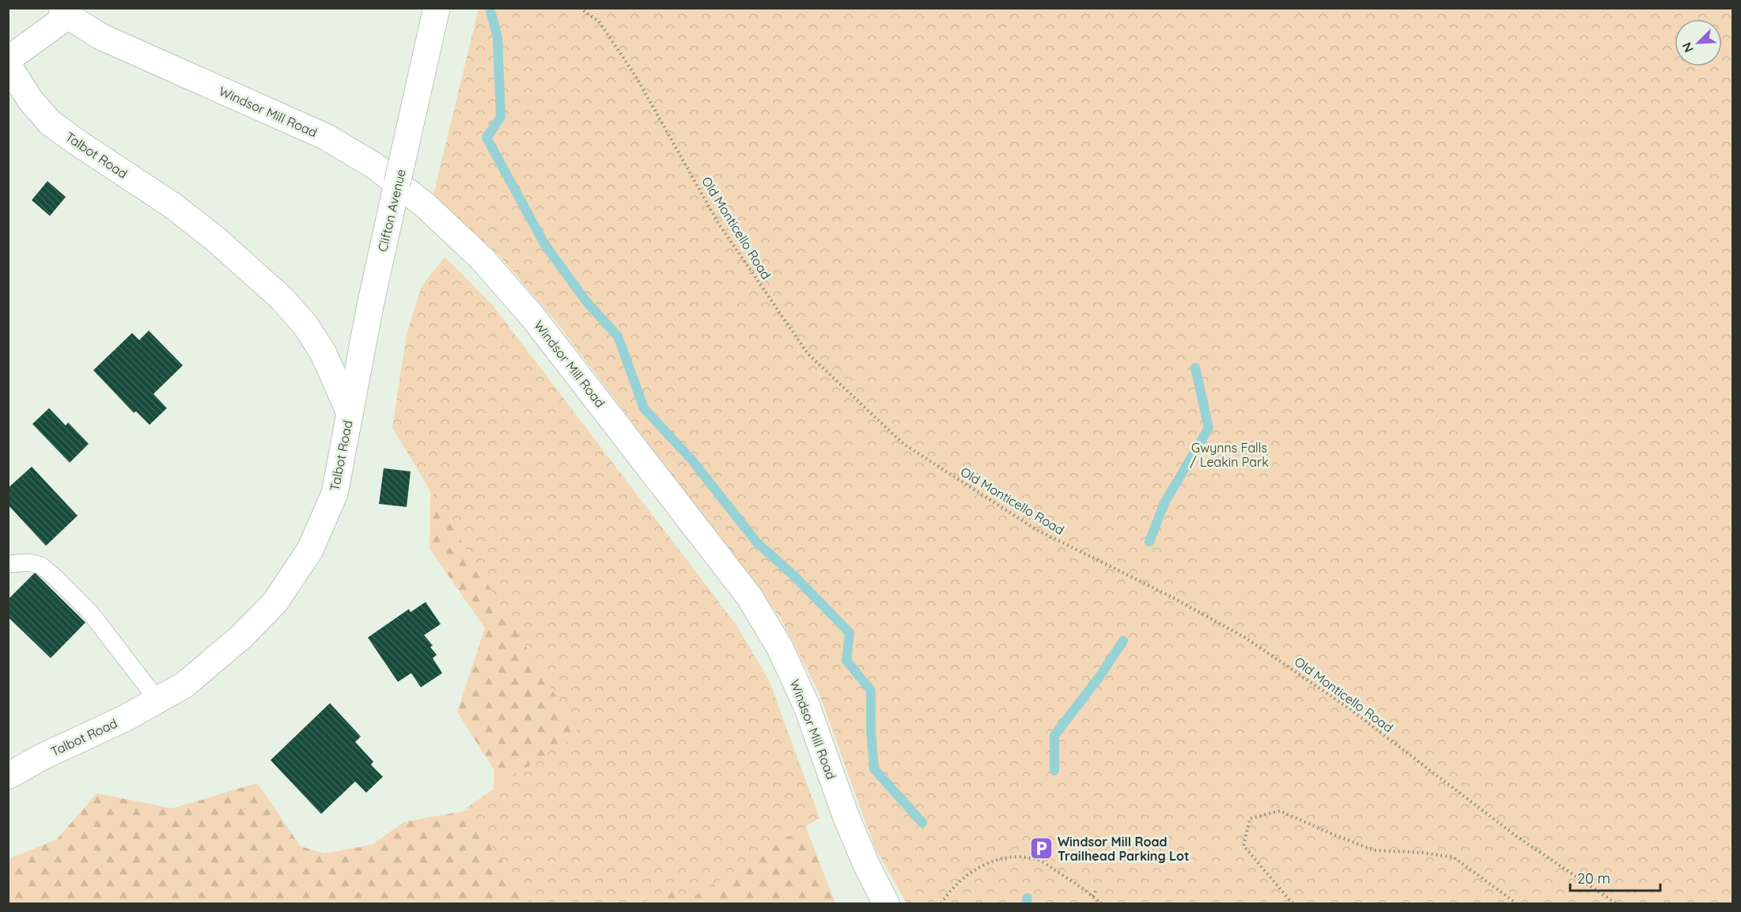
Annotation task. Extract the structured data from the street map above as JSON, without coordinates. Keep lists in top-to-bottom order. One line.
{"streets":{"street":["Windsor Mill Road","Talbot Road","Clifton Avenue"],"path":["Old Monticello Road"]},"crossings":[["Talbot Road","Clifton Avenue"]],"parks":["Gwynns Falls / Leakin Park"],"places":{"parking":["Windsor Mill Road Trailhead Parking Lot"]},"scale_bar":"20 m","north":"bottom left"}
